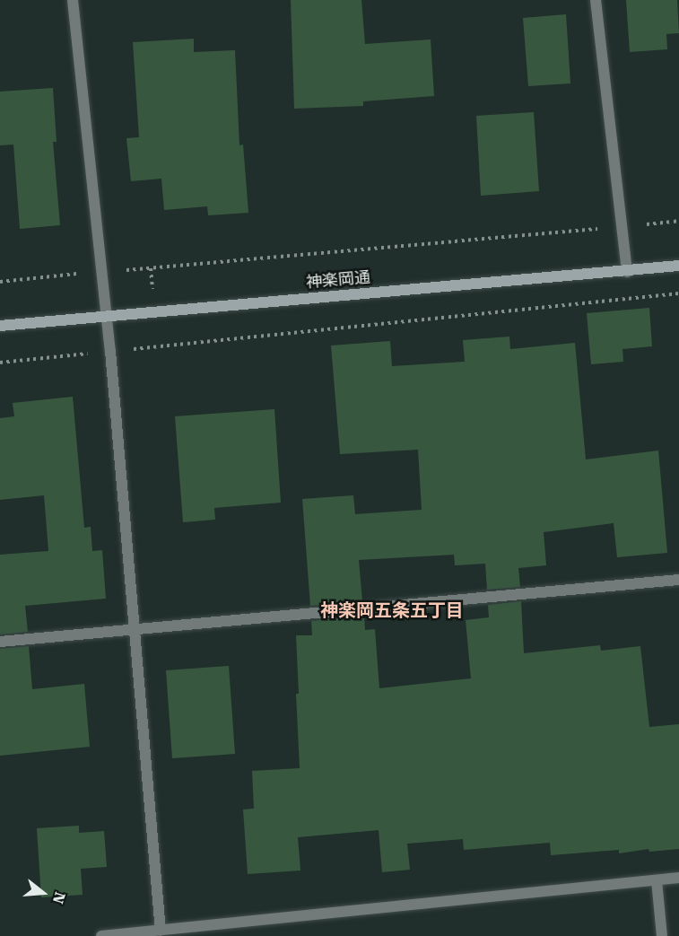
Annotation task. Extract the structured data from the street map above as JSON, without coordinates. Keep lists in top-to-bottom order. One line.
{"streets":{"street":["神楽岡通"]},"districts":["神楽岡五条五丁目"],"north":"right"}
